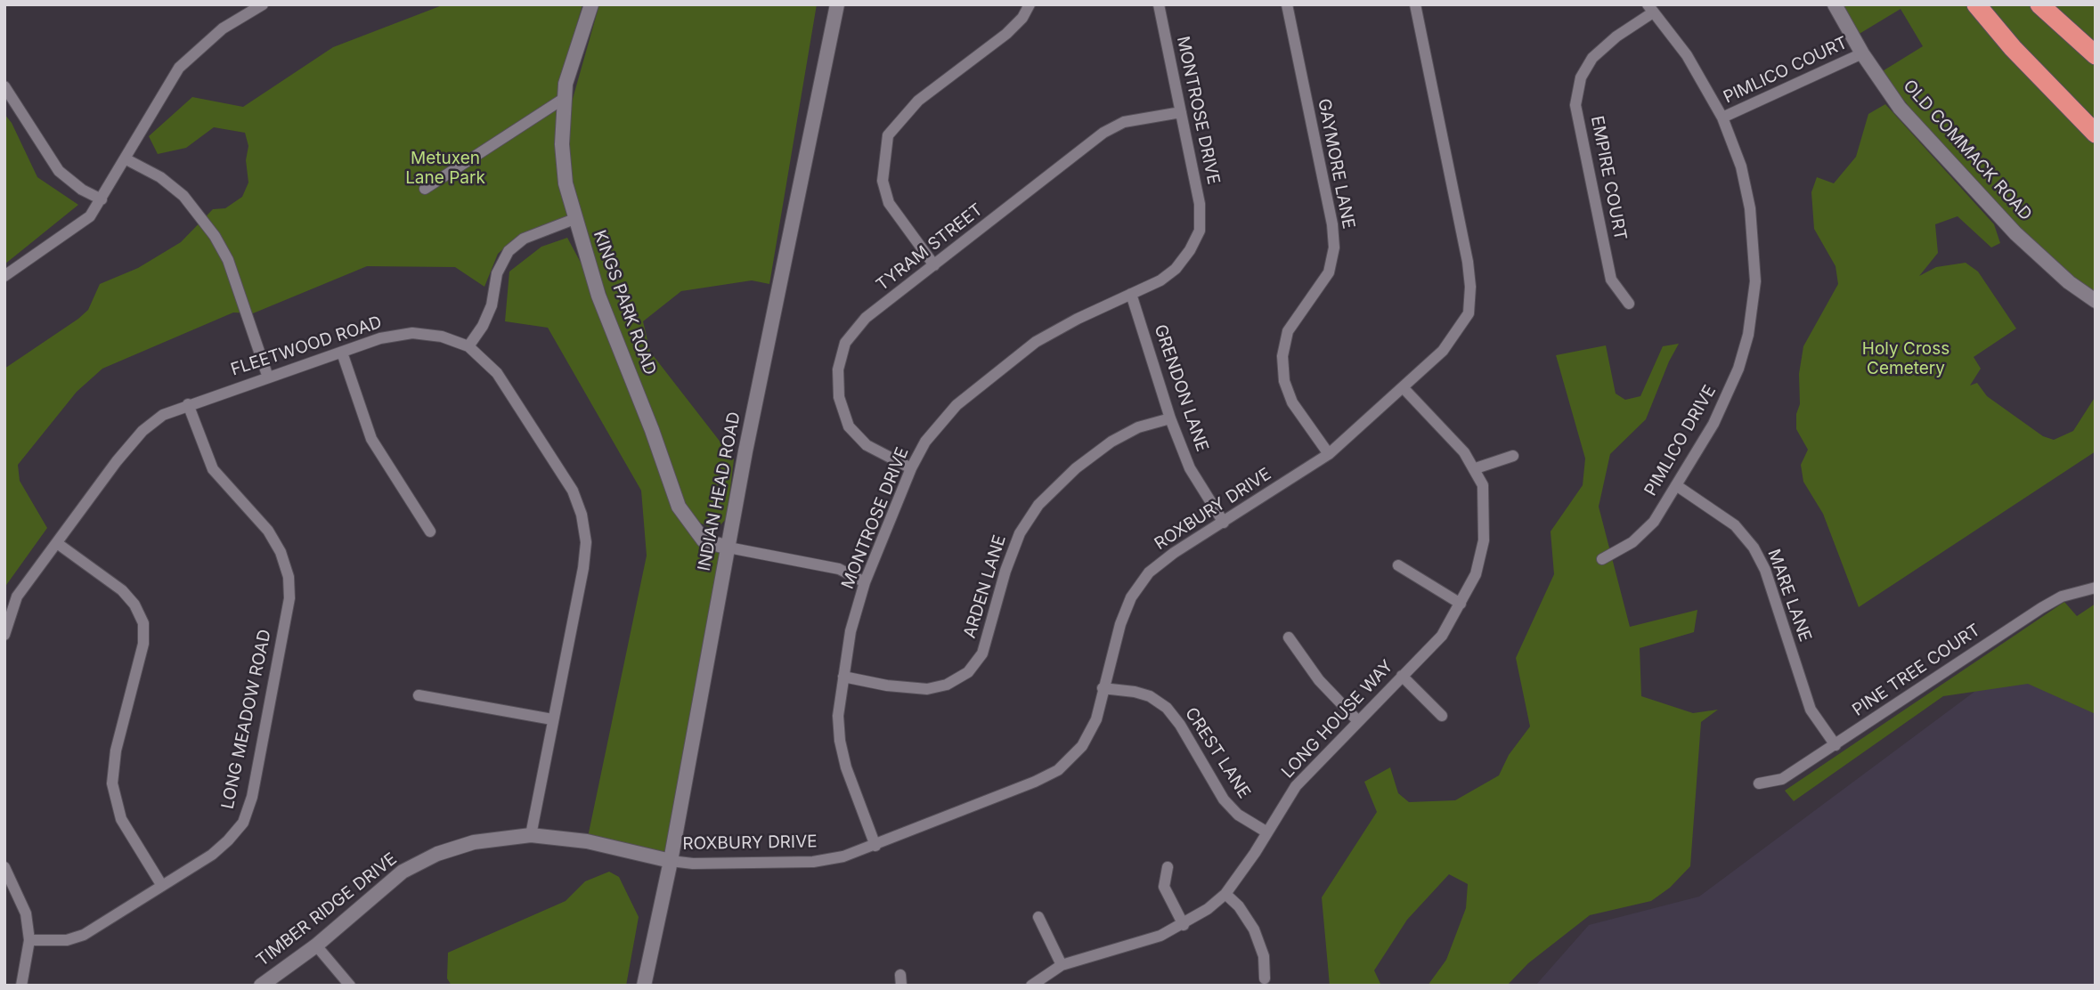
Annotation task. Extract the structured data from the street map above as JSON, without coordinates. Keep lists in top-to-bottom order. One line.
{"streets":{"street":["PIMLICO COURT","MONTROSE DRIVE","OLD COMMACK ROAD","GAYMORE LANE","EMPIRE COURT","TYRAM STREET","KINGS PARK ROAD","FLEETWOOD ROAD","GRENDON LANE","PIMLICO DRIVE","INDIAN HEAD ROAD","ROXBURY DRIVE","ARDEN LANE","MARE LANE","PINE TREE COURT","LONG MEADOW ROAD","LONG HOUSE WAY","CREST LANE","TIMBER RIDGE DRIVE"]},"crossings":[["PIMLICO COURT","OLD COMMACK ROAD"],["PIMLICO COURT","PIMLICO DRIVE"],["MONTROSE DRIVE","TYRAM STREET"],["MONTROSE DRIVE","GRENDON LANE"],["MONTROSE DRIVE","ROXBURY DRIVE"],["MONTROSE DRIVE","ARDEN LANE"],["GAYMORE LANE","ROXBURY DRIVE"],["EMPIRE COURT","PIMLICO DRIVE"],["KINGS PARK ROAD","INDIAN HEAD ROAD"],["FLEETWOOD ROAD","LONG MEADOW ROAD"],["FLEETWOOD ROAD","TIMBER RIDGE DRIVE"],["GRENDON LANE","ROXBURY DRIVE"],["GRENDON LANE","ARDEN LANE"],["PIMLICO DRIVE","MARE LANE"],["INDIAN HEAD ROAD","ROXBURY DRIVE"],["INDIAN HEAD ROAD","TIMBER RIDGE DRIVE"],["ROXBURY DRIVE","CREST LANE"],["ROXBURY DRIVE","TIMBER RIDGE DRIVE"],["MARE LANE","PINE TREE COURT"],["LONG HOUSE WAY","CREST LANE"]],"parks":["Metuxen Lane Park","Holy Cross Cemetery"]}
